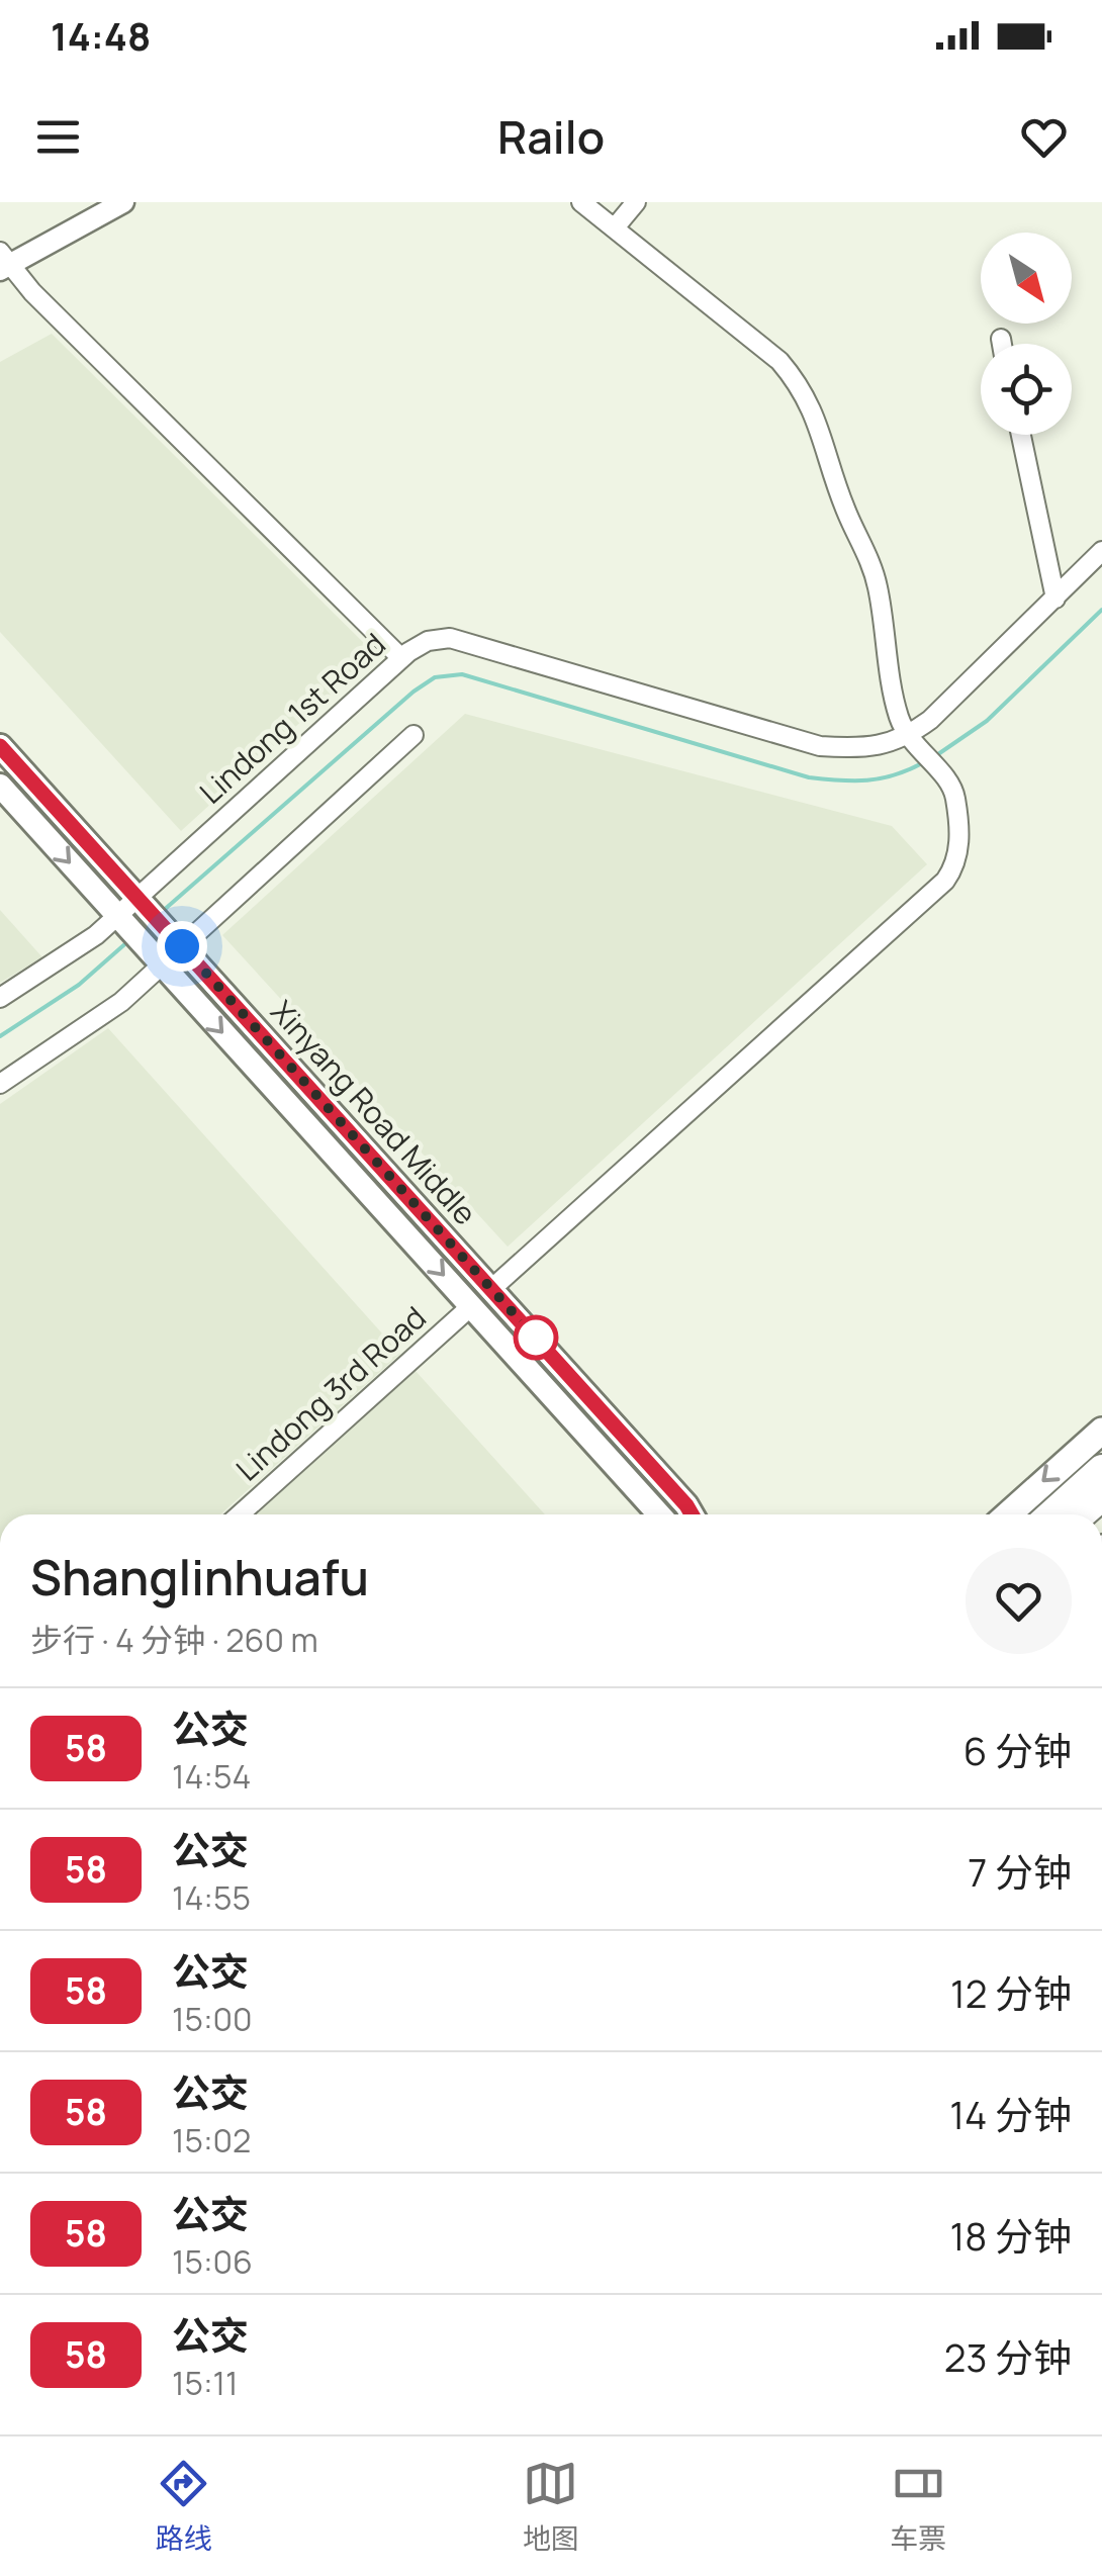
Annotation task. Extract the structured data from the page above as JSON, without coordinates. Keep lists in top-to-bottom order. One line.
{"streets":{"main road":["Xinyang Road Middle"],"street":["Lindong 1st Road","Lindong 3rd Road"]},"crossings":[["Lindong 1st Road","Xinyang Road Middle"],["Xinyang Road Middle","Lindong 3rd Road"]],"lines":["bus line 58"],"north":"bottom right","page":{"status":"14:48","header":"Railo","heading":["Shanglinhuafu","步行 · 4 分钟 · 260 m"],"list":[{"mark":"58","name":"公交","note":"14:54","value":"6 分钟"},{"mark":"58","name":"公交","note":"14:55","value":"7 分钟"},{"mark":"58","name":"公交","note":"15:00","value":"12 分钟"},{"mark":"58","name":"公交","note":"15:02","value":"14 分钟"},{"mark":"58","name":"公交","note":"15:06","value":"18 分钟"},{"mark":"58","name":"公交","note":"15:11","value":"23 分钟"}],"tabs":["路线","地图","车票"]}}
